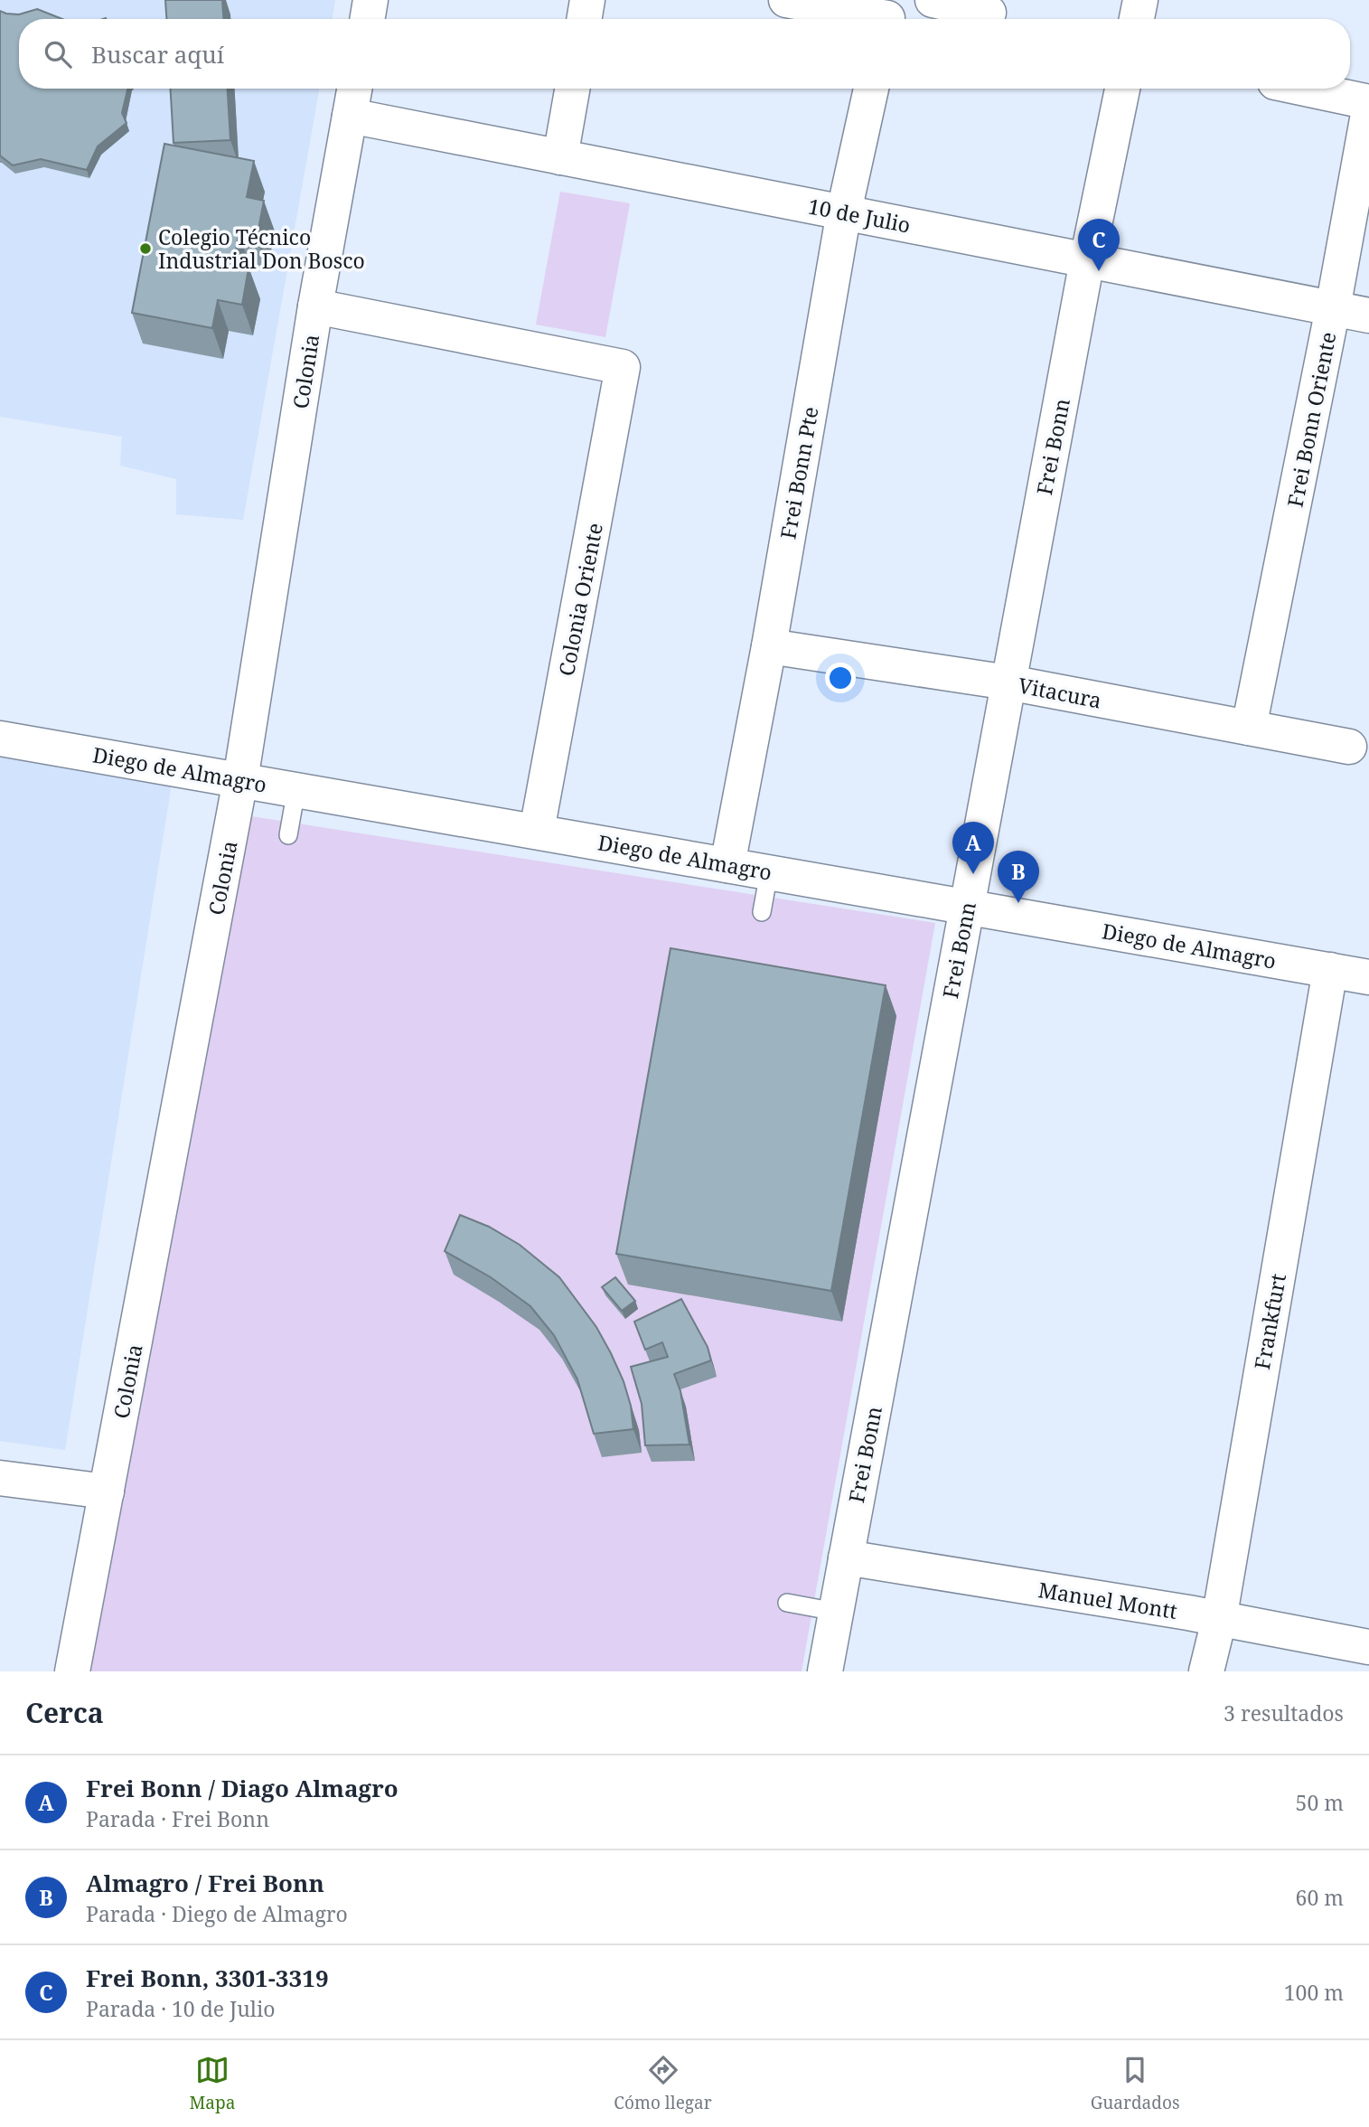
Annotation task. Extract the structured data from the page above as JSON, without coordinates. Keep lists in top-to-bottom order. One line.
{"streets":{"street":["10 de Julio","Colonia","Frei Bonn Oriente","Frei Bonn","Frei Bonn Pte","Colonia Oriente","Vitacura","Diego de Almagro","Frankfurt","Manuel Montt"]},"crossings":[["10 de Julio","Colonia"],["10 de Julio","Frei Bonn Oriente"],["10 de Julio","Frei Bonn"],["10 de Julio","Frei Bonn Pte"],["Colonia","Colonia Oriente"],["Colonia","Diego de Almagro"],["Frei Bonn Oriente","Vitacura"],["Frei Bonn","Vitacura"],["Frei Bonn","Diego de Almagro"],["Frei Bonn","Manuel Montt"],["Frei Bonn Pte","Vitacura"],["Frei Bonn Pte","Diego de Almagro"],["Colonia Oriente","Diego de Almagro"],["Diego de Almagro","Frankfurt"],["Frankfurt","Manuel Montt"]],"places":["Colegio Técnico Industrial Don Bosco"],"page":{"search":"Buscar aquí","pins":["C","A","B"],"heading":["Cerca","3 resultados"],"list":[{"mark":"A","name":"Frei Bonn / Diago Almagro","note":"Parada · Frei Bonn","value":"50 m"},{"mark":"B","name":"Almagro / Frei Bonn","note":"Parada · Diego de Almagro","value":"60 m"},{"mark":"C","name":"Frei Bonn, 3301-3319","note":"Parada · 10 de Julio","value":"100 m"}],"nav":["Mapa","Cómo llegar","Guardados"]}}
